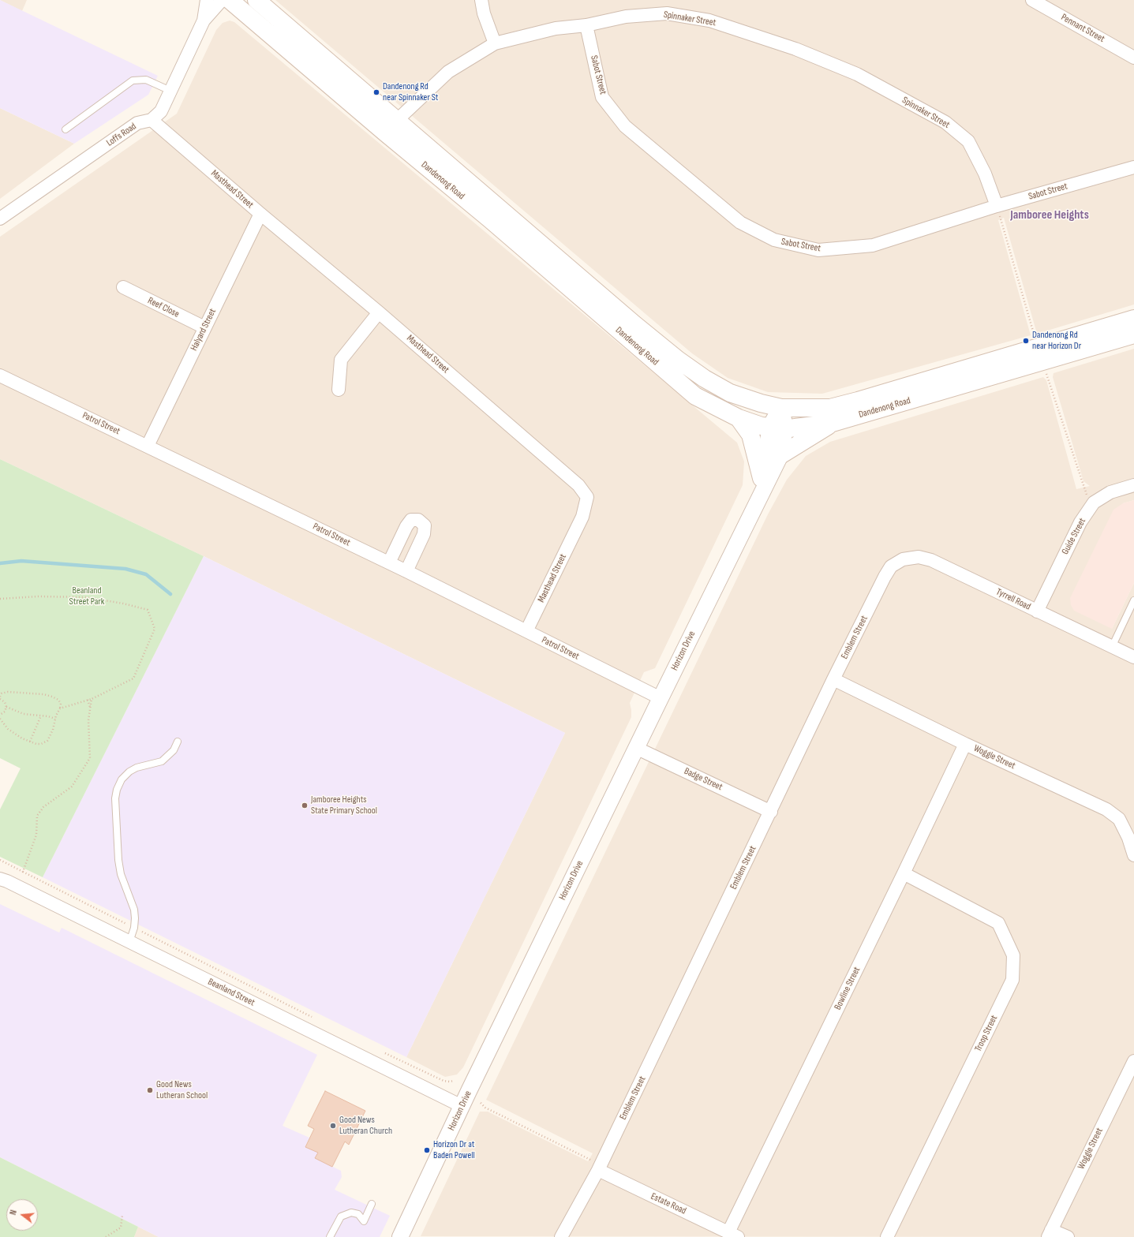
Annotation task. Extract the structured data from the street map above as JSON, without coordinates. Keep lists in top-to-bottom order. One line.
{"streets":{"main road":["Dandenong Road"],"street":["Spinnaker Street","Pennant Street","Sabot Street","Loffs Road","Masthead Street","Reef Close","Halyard Street","Patrol Street","Guide Street","Tyrrell Road","Emblem Street","Horizon Drive","Woggle Street","Badge Street","Bowline Street","Beanland Street","Troop Street","Estate Road"]},"crossings":[["Spinnaker Street","Sabot Street"],["Spinnaker Street","Dandenong Road"],["Loffs Road","Masthead Street"],["Dandenong Road","Horizon Drive"],["Masthead Street","Halyard Street"],["Masthead Street","Patrol Street"],["Reef Close","Halyard Street"],["Halyard Street","Patrol Street"],["Patrol Street","Horizon Drive"],["Guide Street","Tyrrell Road"],["Tyrrell Road","Emblem Street"],["Emblem Street","Woggle Street"],["Emblem Street","Badge Street"],["Emblem Street","Estate Road"],["Horizon Drive","Badge Street"],["Horizon Drive","Beanland Street"],["Woggle Street","Bowline Street"],["Bowline Street","Troop Street"],["Bowline Street","Estate Road"]],"districts":["Jamboree Heights"],"parks":["Beanland Street Park"],"places":["Dandenong Rd near Spinnaker St","Dandenong Rd near Horizon Dr","Jamboree Heights State Primary School","Good News Lutheran School","Good News Lutheran Church","Horizon Dr at Baden Powell"],"north":"left"}
